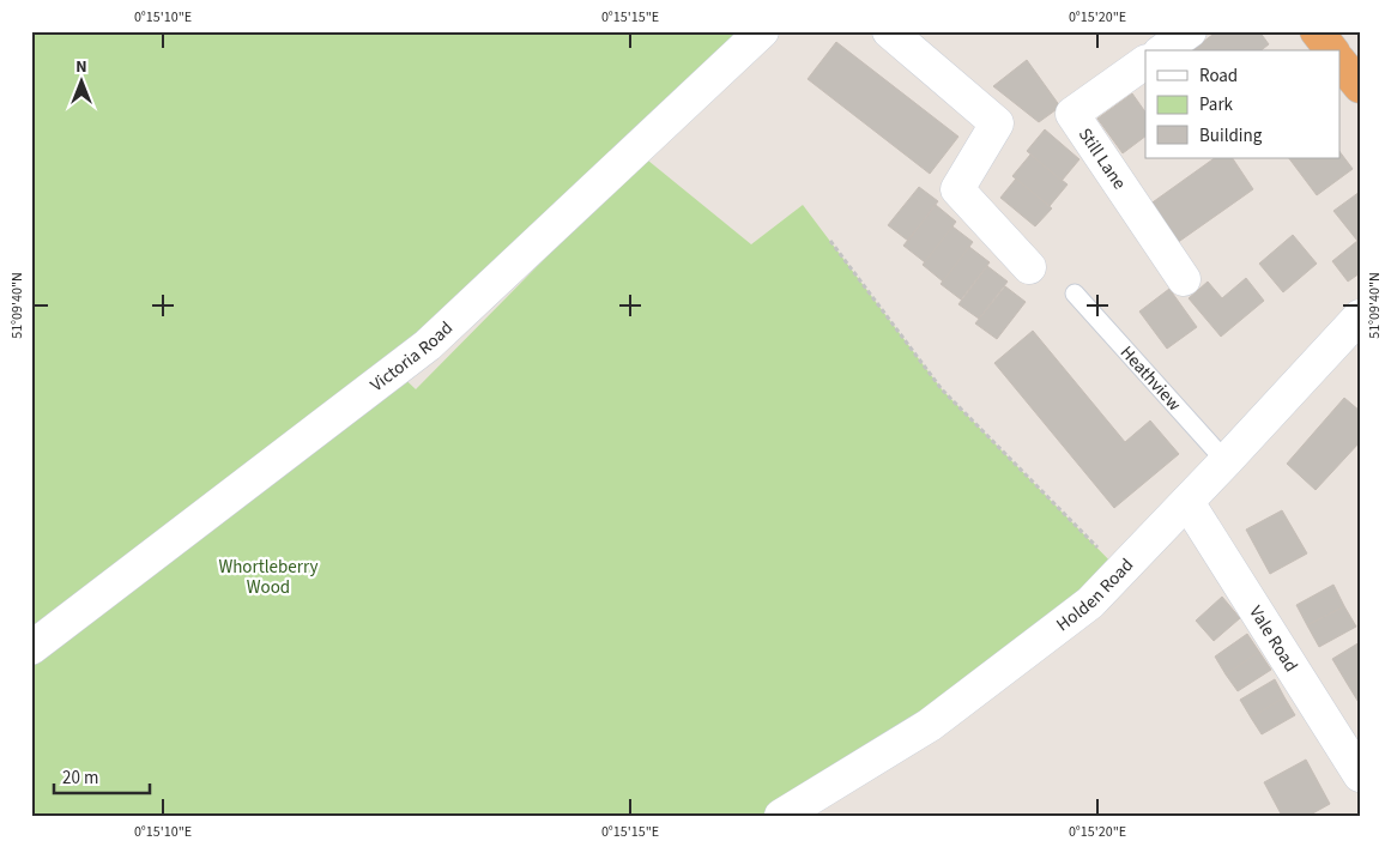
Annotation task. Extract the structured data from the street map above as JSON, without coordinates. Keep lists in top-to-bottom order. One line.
{"streets":{"street":["Still Lane","Victoria Road","Holden Road","Vale Road"],"lane":["Heathview"]},"crossings":[["Heathview","Holden Road"],["Holden Road","Vale Road"]],"parks":["Whortleberry Wood"],"legend":["Road","Park","Building"],"scale_bar":"20 m","north":"top","coordinates":["0°15'10\"E","0°15'15\"E","0°15'20\"E","51°09'40\"N"]}
